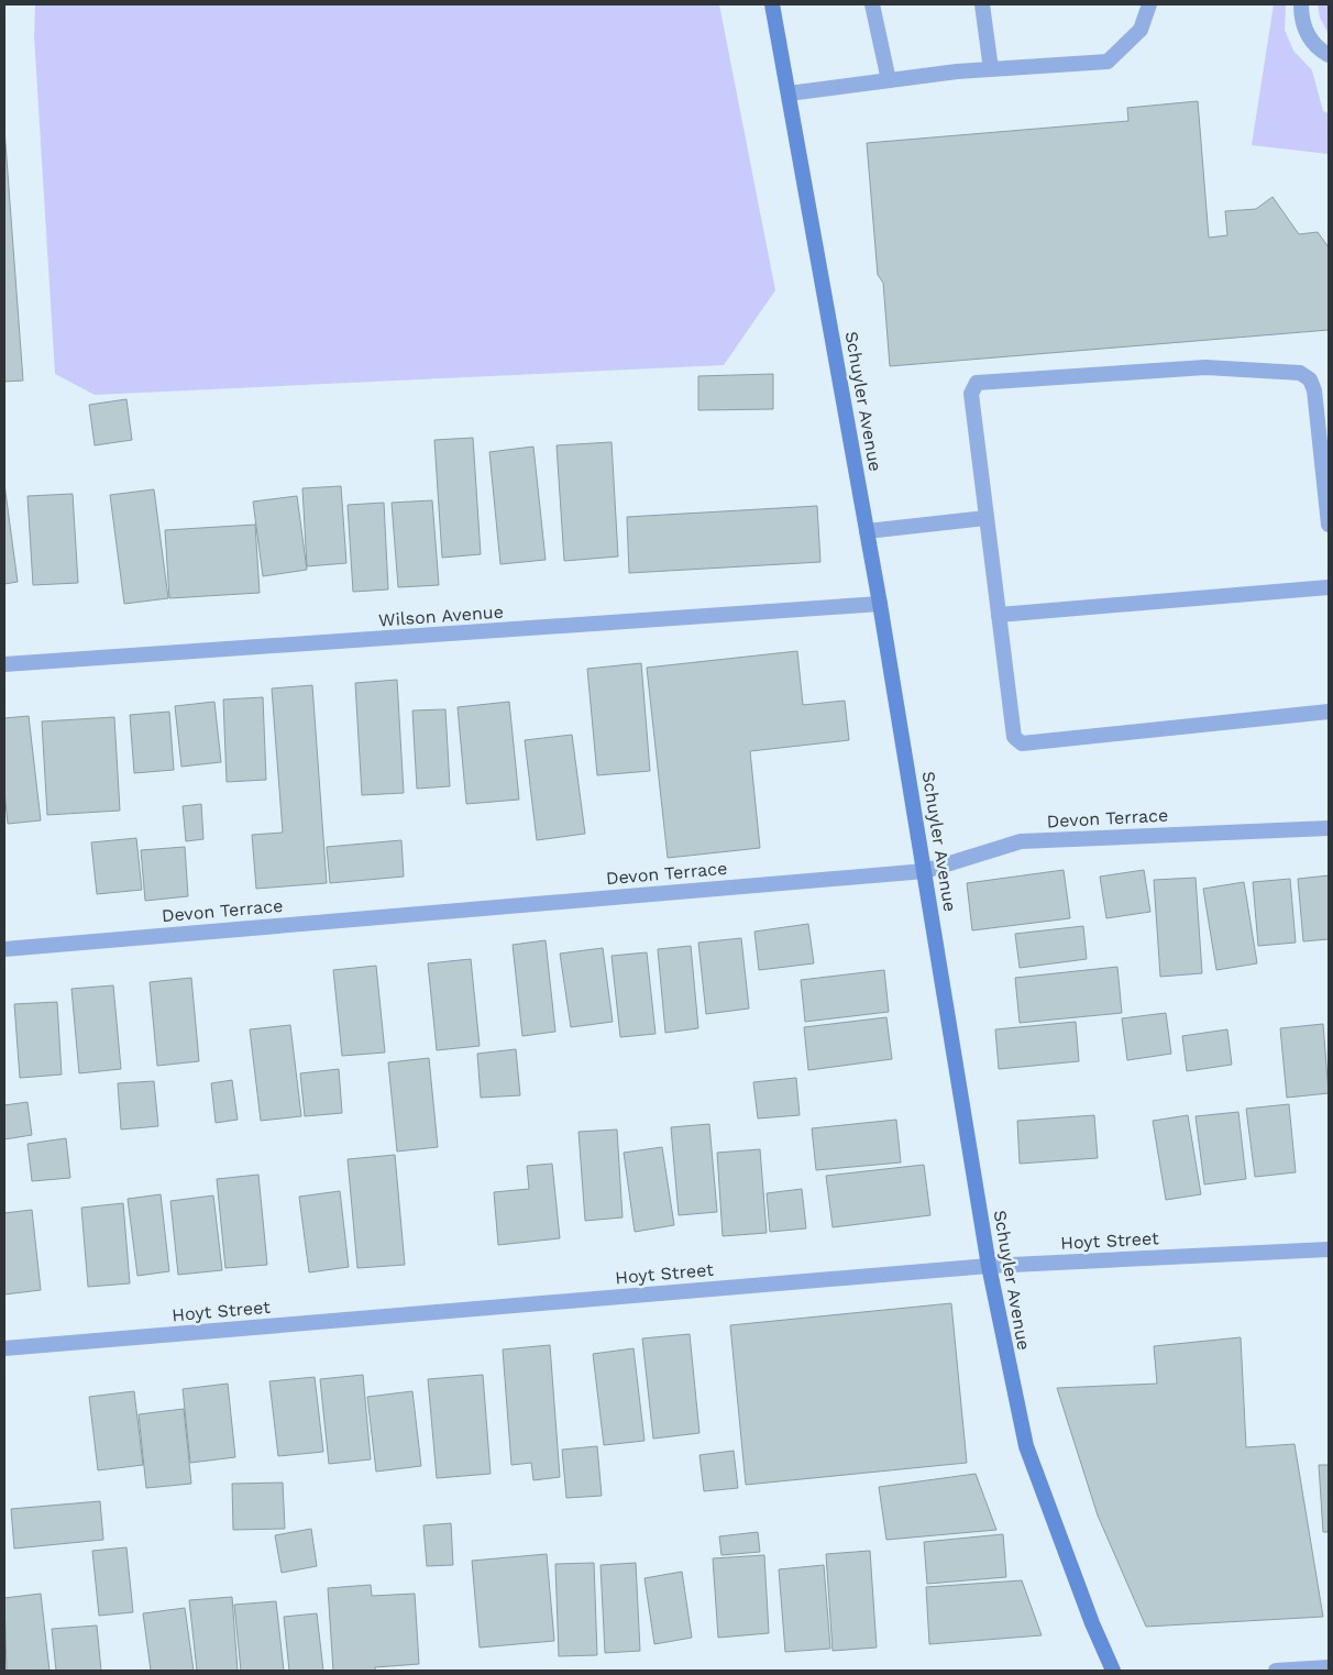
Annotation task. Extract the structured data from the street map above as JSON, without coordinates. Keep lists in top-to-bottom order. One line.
{"streets":{"main road":["Schuyler Avenue"],"street":["Wilson Avenue","Devon Terrace","Hoyt Street"]},"crossings":[["Schuyler Avenue","Wilson Avenue"],["Schuyler Avenue","Devon Terrace"],["Schuyler Avenue","Hoyt Street"]]}
